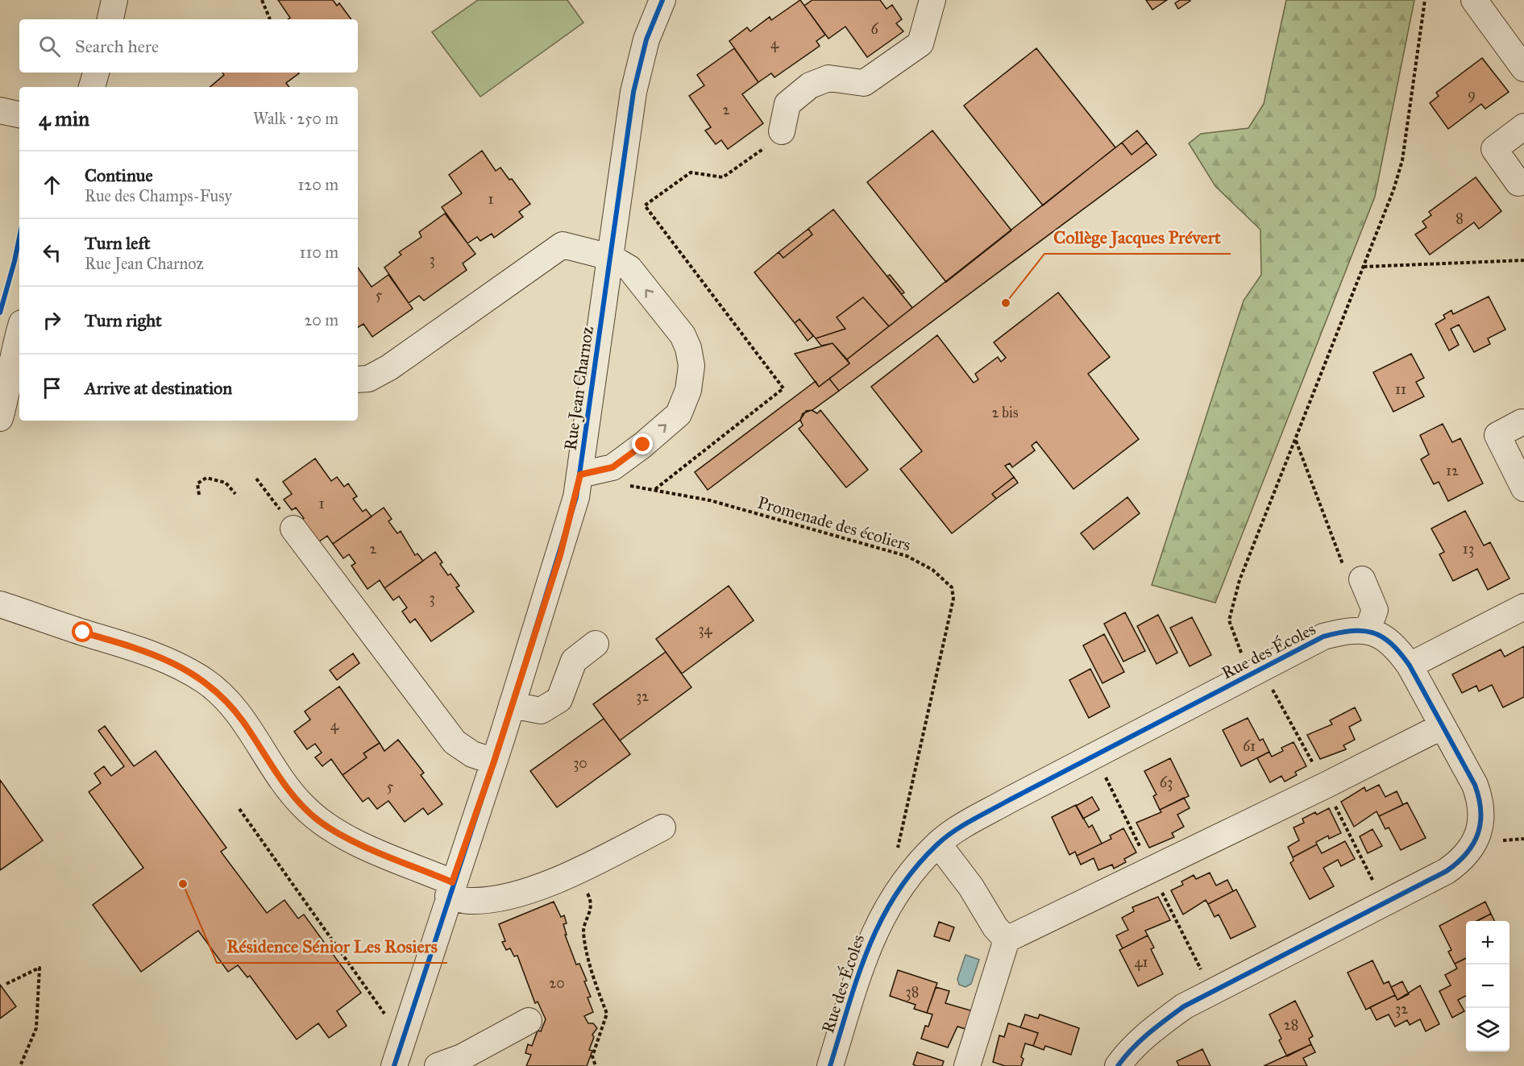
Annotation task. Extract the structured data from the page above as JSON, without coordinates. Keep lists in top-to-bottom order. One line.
{"streets":{"street":["Rue Jean Charnoz","Rue des Écoles"],"path":["Promenade des écoliers"]},"places":["Collège Jacques Prévert","Résidence Sénior Les Rosiers"],"house_numbers":["6","4","9","2","1","8","3","5","11","2 bis","12","1","2","13","3","34","32","4","61","30","63","5","41","20","38","32","28"],"page":{"search":"Search here","heading":["4 min","Walk · 250 m"],"list":[["Continue","Rue des Champs-Fusy","120 m"],["Turn left","Rue Jean Charnoz","110 m"],["Turn right","20 m"],"Arrive at destination"],"map_buttons":["+","−"]}}
